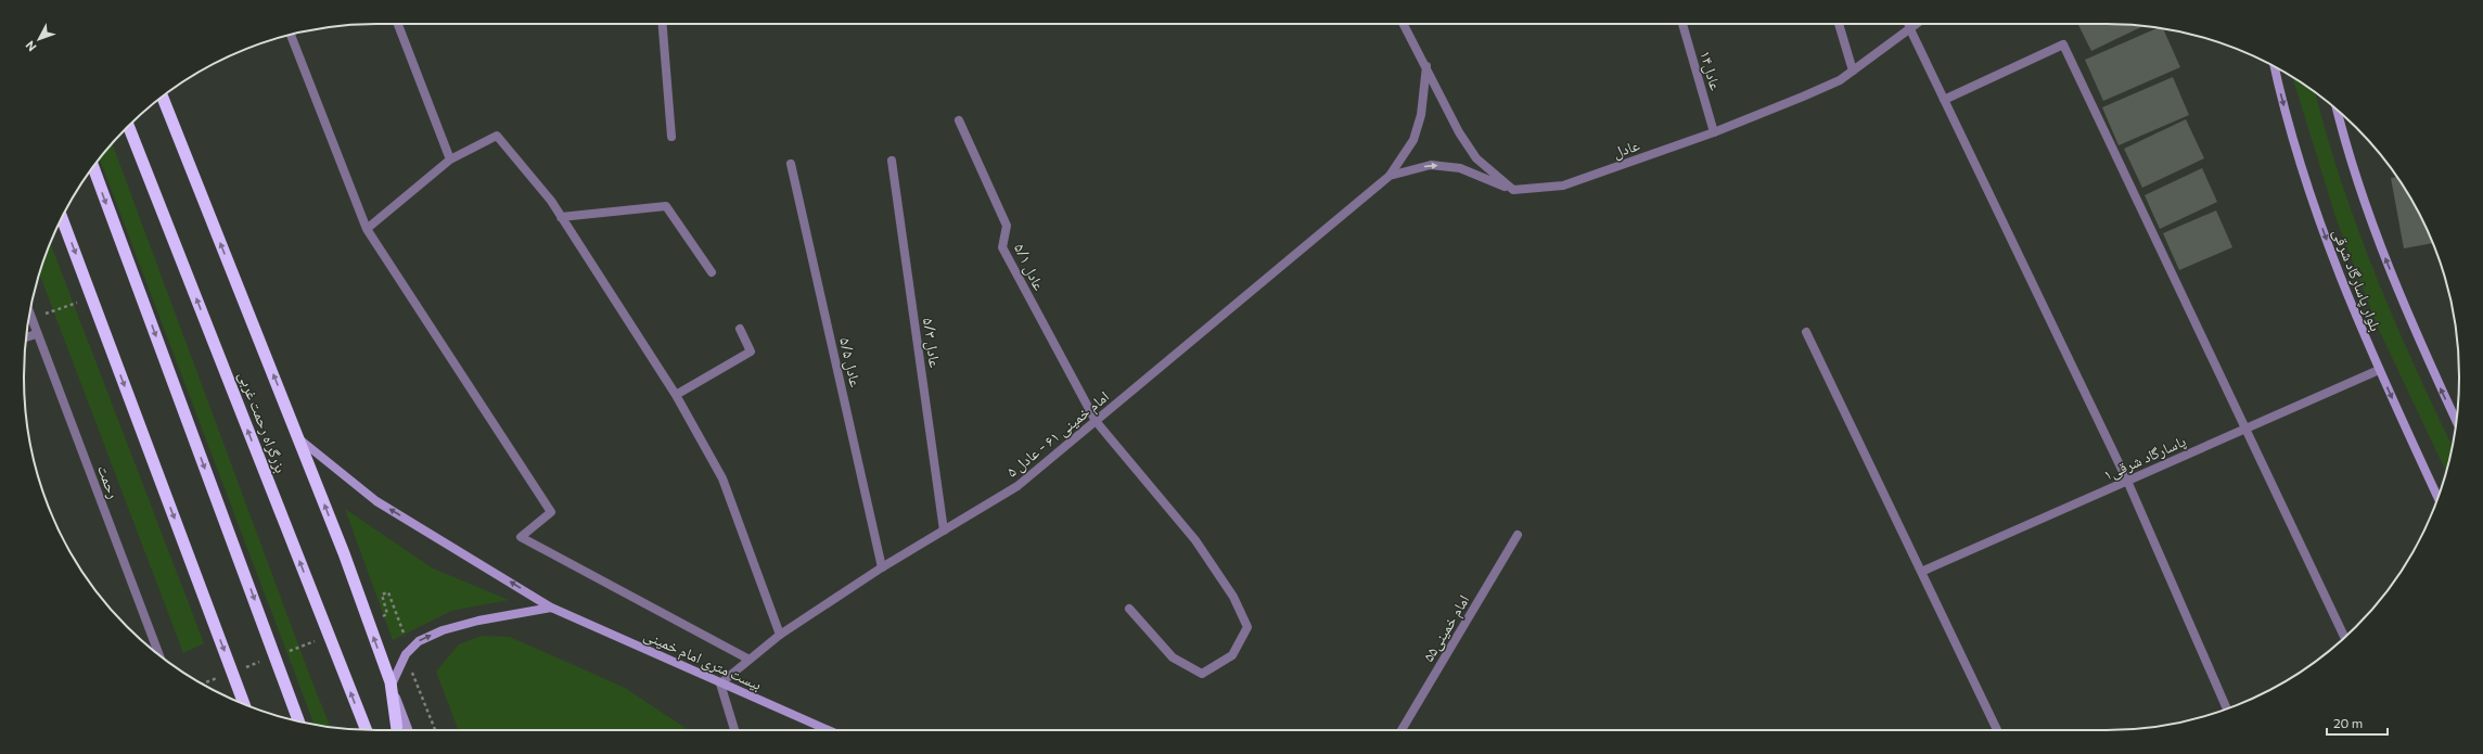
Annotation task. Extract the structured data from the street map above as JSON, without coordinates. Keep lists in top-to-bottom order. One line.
{"streets":{"highway":["بزرگراه رحمت غربی"],"main road":["بلوار پاسارگاد شرقی","بیست متری امام خمینی"],"street":["عادل۱۴","عادل","عادل ۵/۱","عادل ۵/۳","عادل ۵/۵","امام خمینی ۶۱ - عادل ۵","پاسارگاد شرقی۱","رحمت","امام خمینی۵۵"]},"crossings":[["عادل۱۴","عادل"],["عادل","امام خمینی ۶۱ - عادل ۵"],["عادل ۵/۱","امام خمینی ۶۱ - عادل ۵"],["بلوار پاسارگاد شرقی","پاسارگاد شرقی۱"],["عادل ۵/۳","امام خمینی ۶۱ - عادل ۵"],["عادل ۵/۵","امام خمینی ۶۱ - عادل ۵"],["امام خمینی ۶۱ - عادل ۵","بیست متری امام خمینی"]],"one_way":["بیست متری امام خمینی"],"scale_bar":"20 m","north":"bottom left"}
